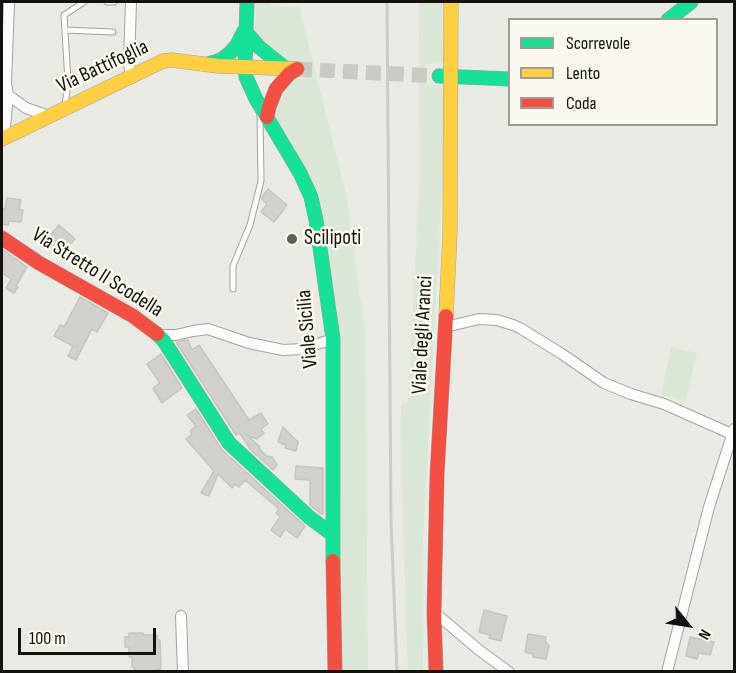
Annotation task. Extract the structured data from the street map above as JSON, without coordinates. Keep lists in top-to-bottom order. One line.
{"streets":{"street":["Via Battifoglia","Via Stretto II Scodella","Viale Sicilia","Viale degli Aranci"]},"crossings":[["Via Battifoglia","Viale Sicilia"],["Via Stretto II Scodella","Viale Sicilia"]],"places":["Scilipoti"],"legend":["Scorrevole","Lento","Coda"],"scale_bar":"100 m","north":"bottom right"}
